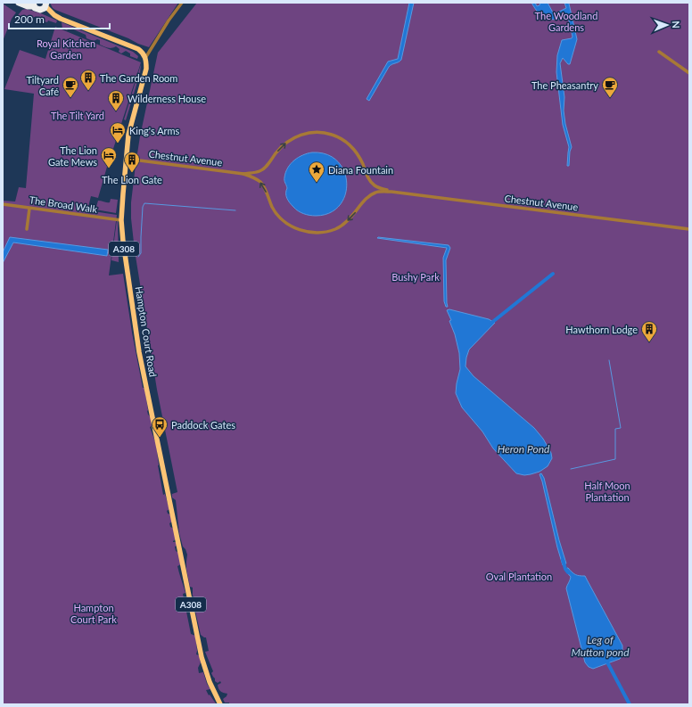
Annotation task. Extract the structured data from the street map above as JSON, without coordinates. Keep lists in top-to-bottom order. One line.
{"streets":{"main road":["A308","Hampton Court Road"],"street":["Chestnut Avenue","The Broad Walk"]},"crossings":[["Chestnut Avenue","Hampton Court Road"],["The Broad Walk","Hampton Court Road"]],"water":["Heron Pond","Leg of Mutton pond"],"parks":["The Woodland Gardens","Royal Kitchen Garden","The Tilt Yard","Bushy Park","Half Moon Plantation","Oval Plantation","Hampton Court Park"],"places":{"building":["The Garden Room","Wilderness House","The Lion Gate","Hawthorn Lodge"],"cafe":["Tiltyard Café","The Pheasantry"],"hotel":["King's Arms","The Lion Gate Mews"],"place":["Diana Fountain"],"bus stop":["Paddock Gates"]},"scale_bar":"200 m","north":"right"}
